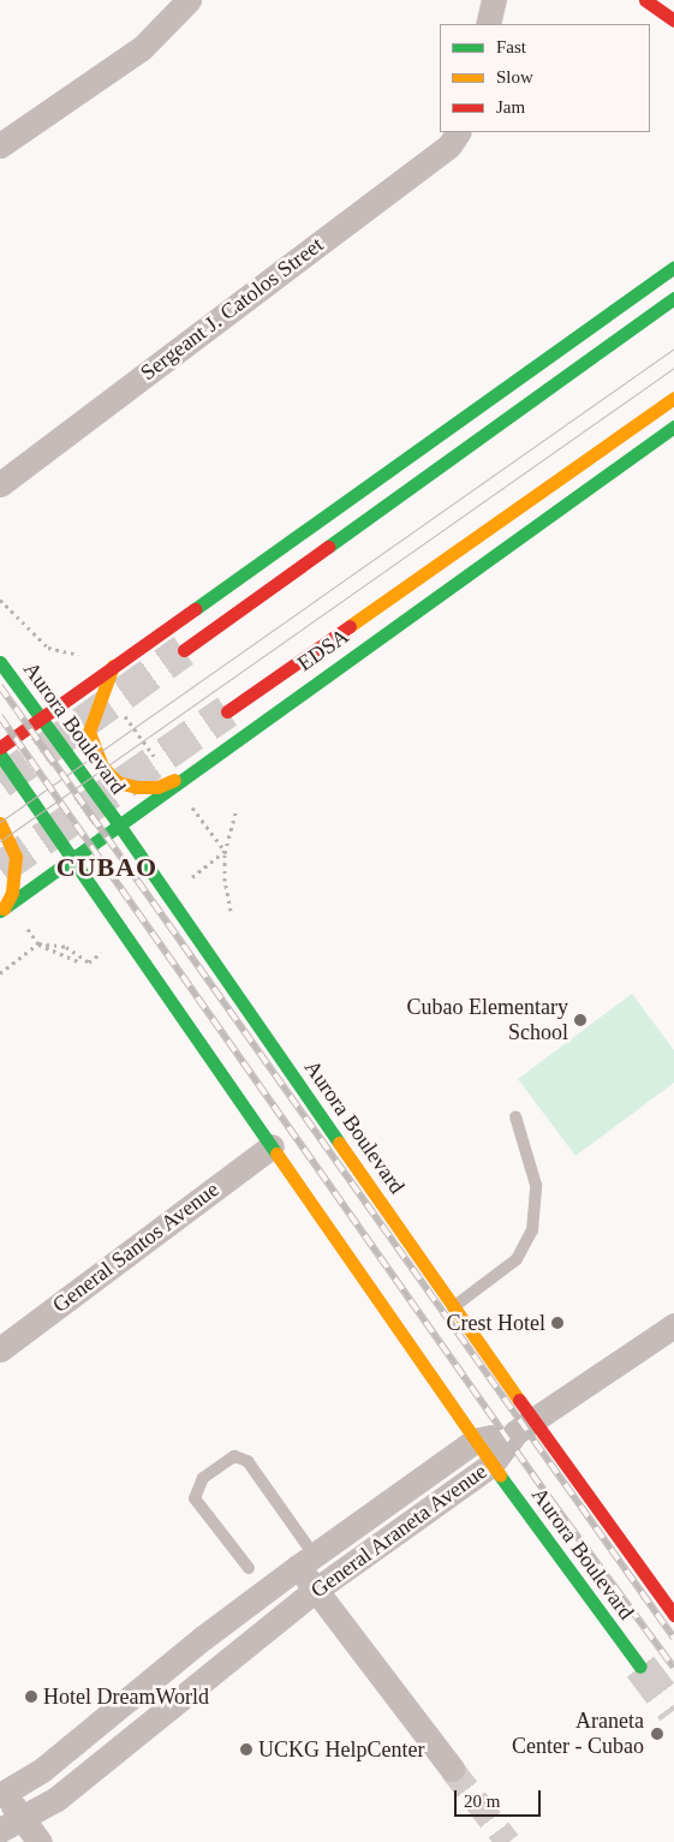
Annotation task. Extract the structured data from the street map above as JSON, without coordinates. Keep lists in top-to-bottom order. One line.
{"streets":{"main road":["EDSA","Aurora Boulevard"],"street":["Sergeant J. Catolos Street","General Santos Avenue","General Araneta Avenue"]},"crossings":[["EDSA","Aurora Boulevard"],["Aurora Boulevard","General Santos Avenue"],["Aurora Boulevard","General Araneta Avenue"]],"districts":["CUBAO"],"places":["Cubao Elementary School","Crest Hotel","Hotel DreamWorld","Araneta Center - Cubao","UCKG HelpCenter"],"legend":["Fast","Slow","Jam"],"scale_bar":"20 m"}
